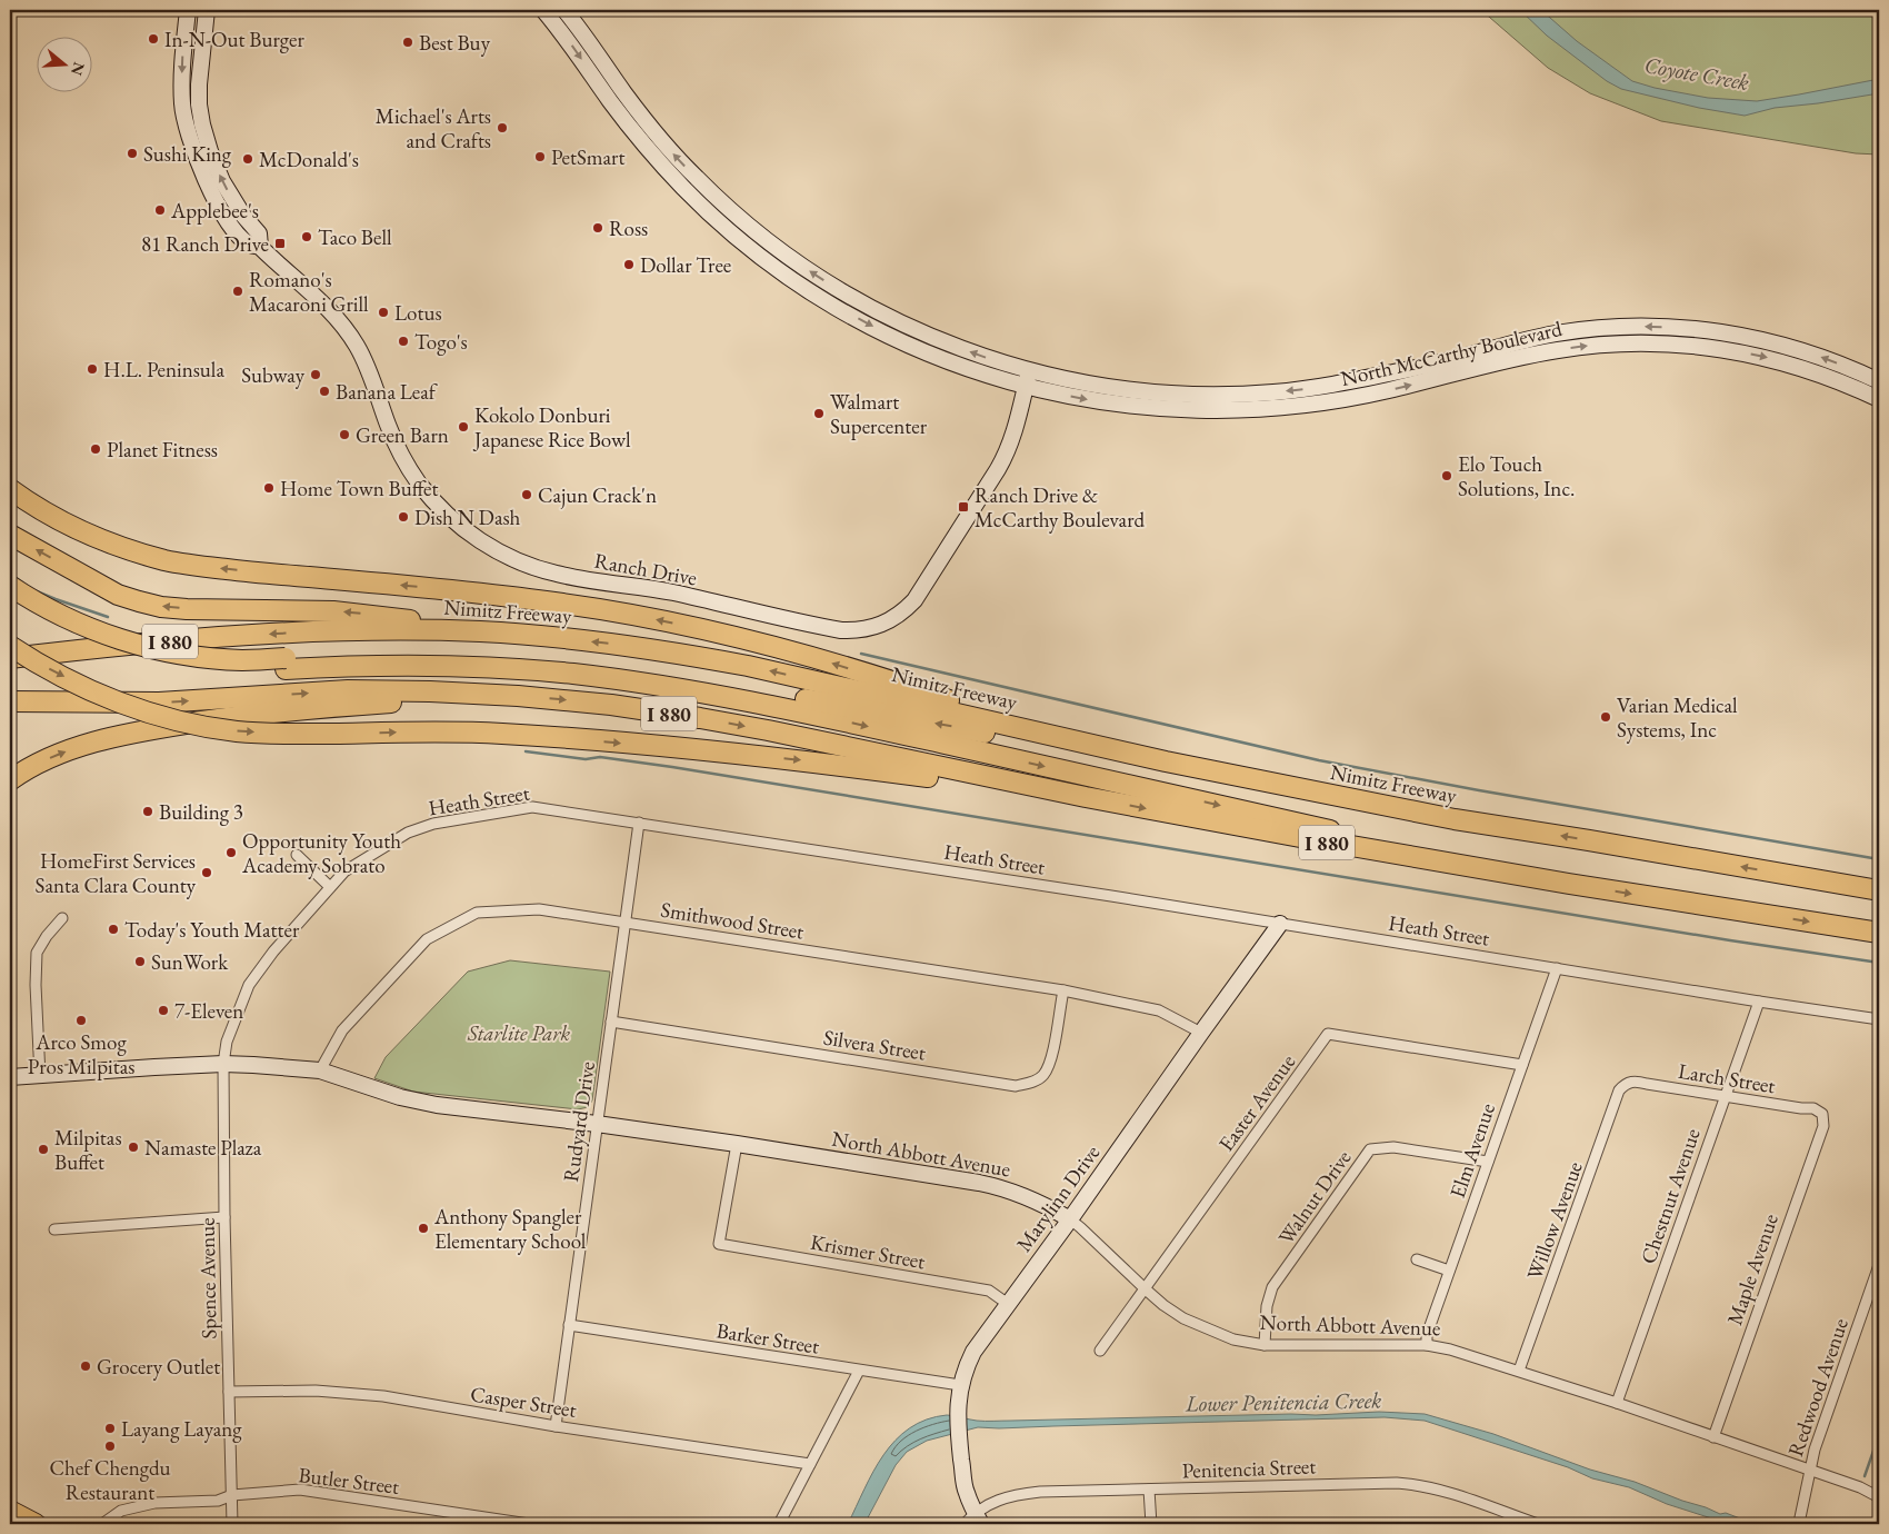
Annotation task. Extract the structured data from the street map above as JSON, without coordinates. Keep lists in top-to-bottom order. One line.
{"streets":{"highway":["Nimitz Freeway","I 880"],"street":["North McCarthy Boulevard","Ranch Drive","Heath Street","Smithwood Street","Silvera Street","Larch Street","Easter Avenue","Rudyard Drive","Elm Avenue","North Abbott Avenue","Chestnut Avenue","Walnut Drive","Marylinn Drive","Willow Avenue","Krismer Street","Maple Avenue","Spence Avenue","Barker Street","Redwood Avenue","Casper Street","Penitencia Street","Butler Street"]},"crossings":[["North McCarthy Boulevard","Ranch Drive"],["Heath Street","Rudyard Drive"],["Heath Street","Elm Avenue"],["Heath Street","North Abbott Avenue"],["Heath Street","Chestnut Avenue"],["Heath Street","Marylinn Drive"],["Heath Street","Spence Avenue"],["Smithwood Street","Silvera Street"],["Smithwood Street","Rudyard Drive"],["Smithwood Street","North Abbott Avenue"],["Smithwood Street","Marylinn Drive"],["Silvera Street","Rudyard Drive"],["Larch Street","Chestnut Avenue"],["Larch Street","Willow Avenue"],["Larch Street","Maple Avenue"],["Easter Avenue","Elm Avenue"],["Easter Avenue","North Abbott Avenue"],["Rudyard Drive","North Abbott Avenue"],["Rudyard Drive","Barker Street"],["Rudyard Drive","Casper Street"],["Elm Avenue","North Abbott Avenue"],["Elm Avenue","Walnut Drive"],["North Abbott Avenue","Chestnut Avenue"],["North Abbott Avenue","Walnut Drive"],["North Abbott Avenue","Marylinn Drive"],["North Abbott Avenue","Willow Avenue"],["North Abbott Avenue","Krismer Street"],["North Abbott Avenue","Maple Avenue"],["North Abbott Avenue","Spence Avenue"],["North Abbott Avenue","Redwood Avenue"],["Marylinn Drive","Krismer Street"],["Marylinn Drive","Barker Street"],["Marylinn Drive","Penitencia Street"],["Spence Avenue","Casper Street"],["Spence Avenue","Butler Street"]],"water":["Coyote Creek","Lower Penitencia Creek"],"parks":["Starlite Park"],"places":{"other":["In-N-Out Burger","Best Buy","Michael's Arts and Crafts","Sushi King","PetSmart","McDonald's","Applebee's","Ross","Taco Bell","Dollar Tree","Romano's Macaroni Grill","Lotus","Togo's","H.L. Peninsula","Subway","Banana Leaf","Walmart Supercenter","Kokolo Donburi Japanese Rice Bowl","Green Barn","Planet Fitness","Elo Touch Solutions, Inc.","Home Town Buffet","Cajun Crack'n","Dish N Dash","Varian Medical Systems, Inc","Building 3","Opportunity Youth Academy Sobrato","HomeFirst Services Santa Clara County","Today's Youth Matter","SunWork","7-Eleven","Arco Smog Pros Milpitas","Namaste Plaza","Milpitas Buffet","Anthony Spangler Elementary School","Grocery Outlet","Layang Layang","Chef Chengdu Restaurant"],"transit":["81 Ranch Drive","Ranch Drive & McCarthy Boulevard"]},"north":"right"}
